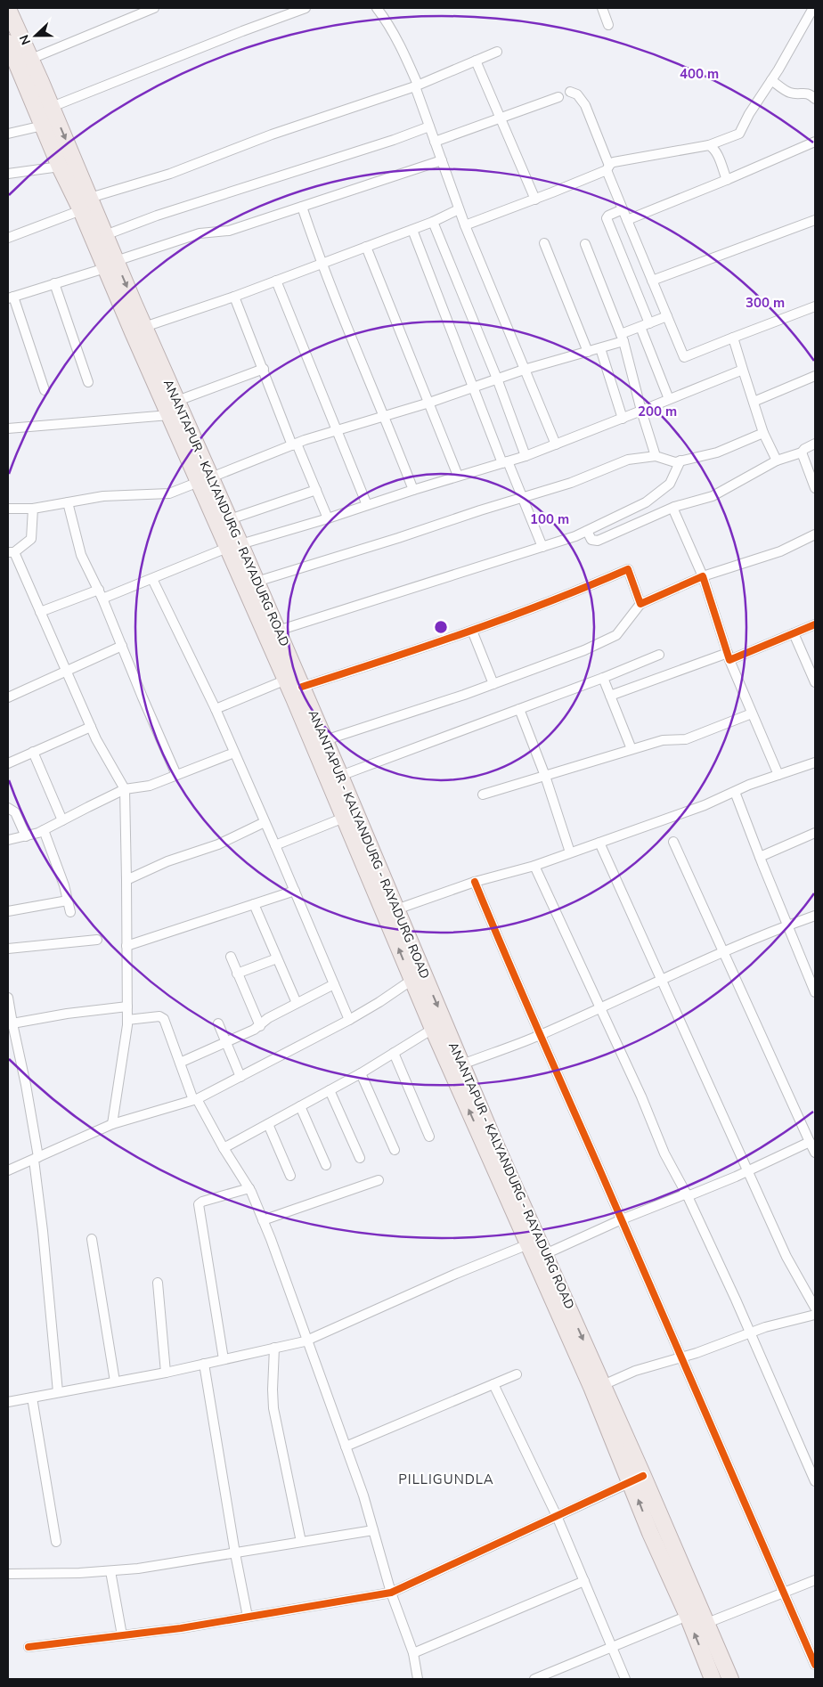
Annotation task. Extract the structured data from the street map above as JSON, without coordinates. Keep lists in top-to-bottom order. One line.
{"streets":{"highway":["ANANTAPUR - KALYANDURG - RAYADURG ROAD"]},"districts":["PILLIGUNDLA"],"north":"left","rings":["400 m","300 m","200 m","100 m"]}
